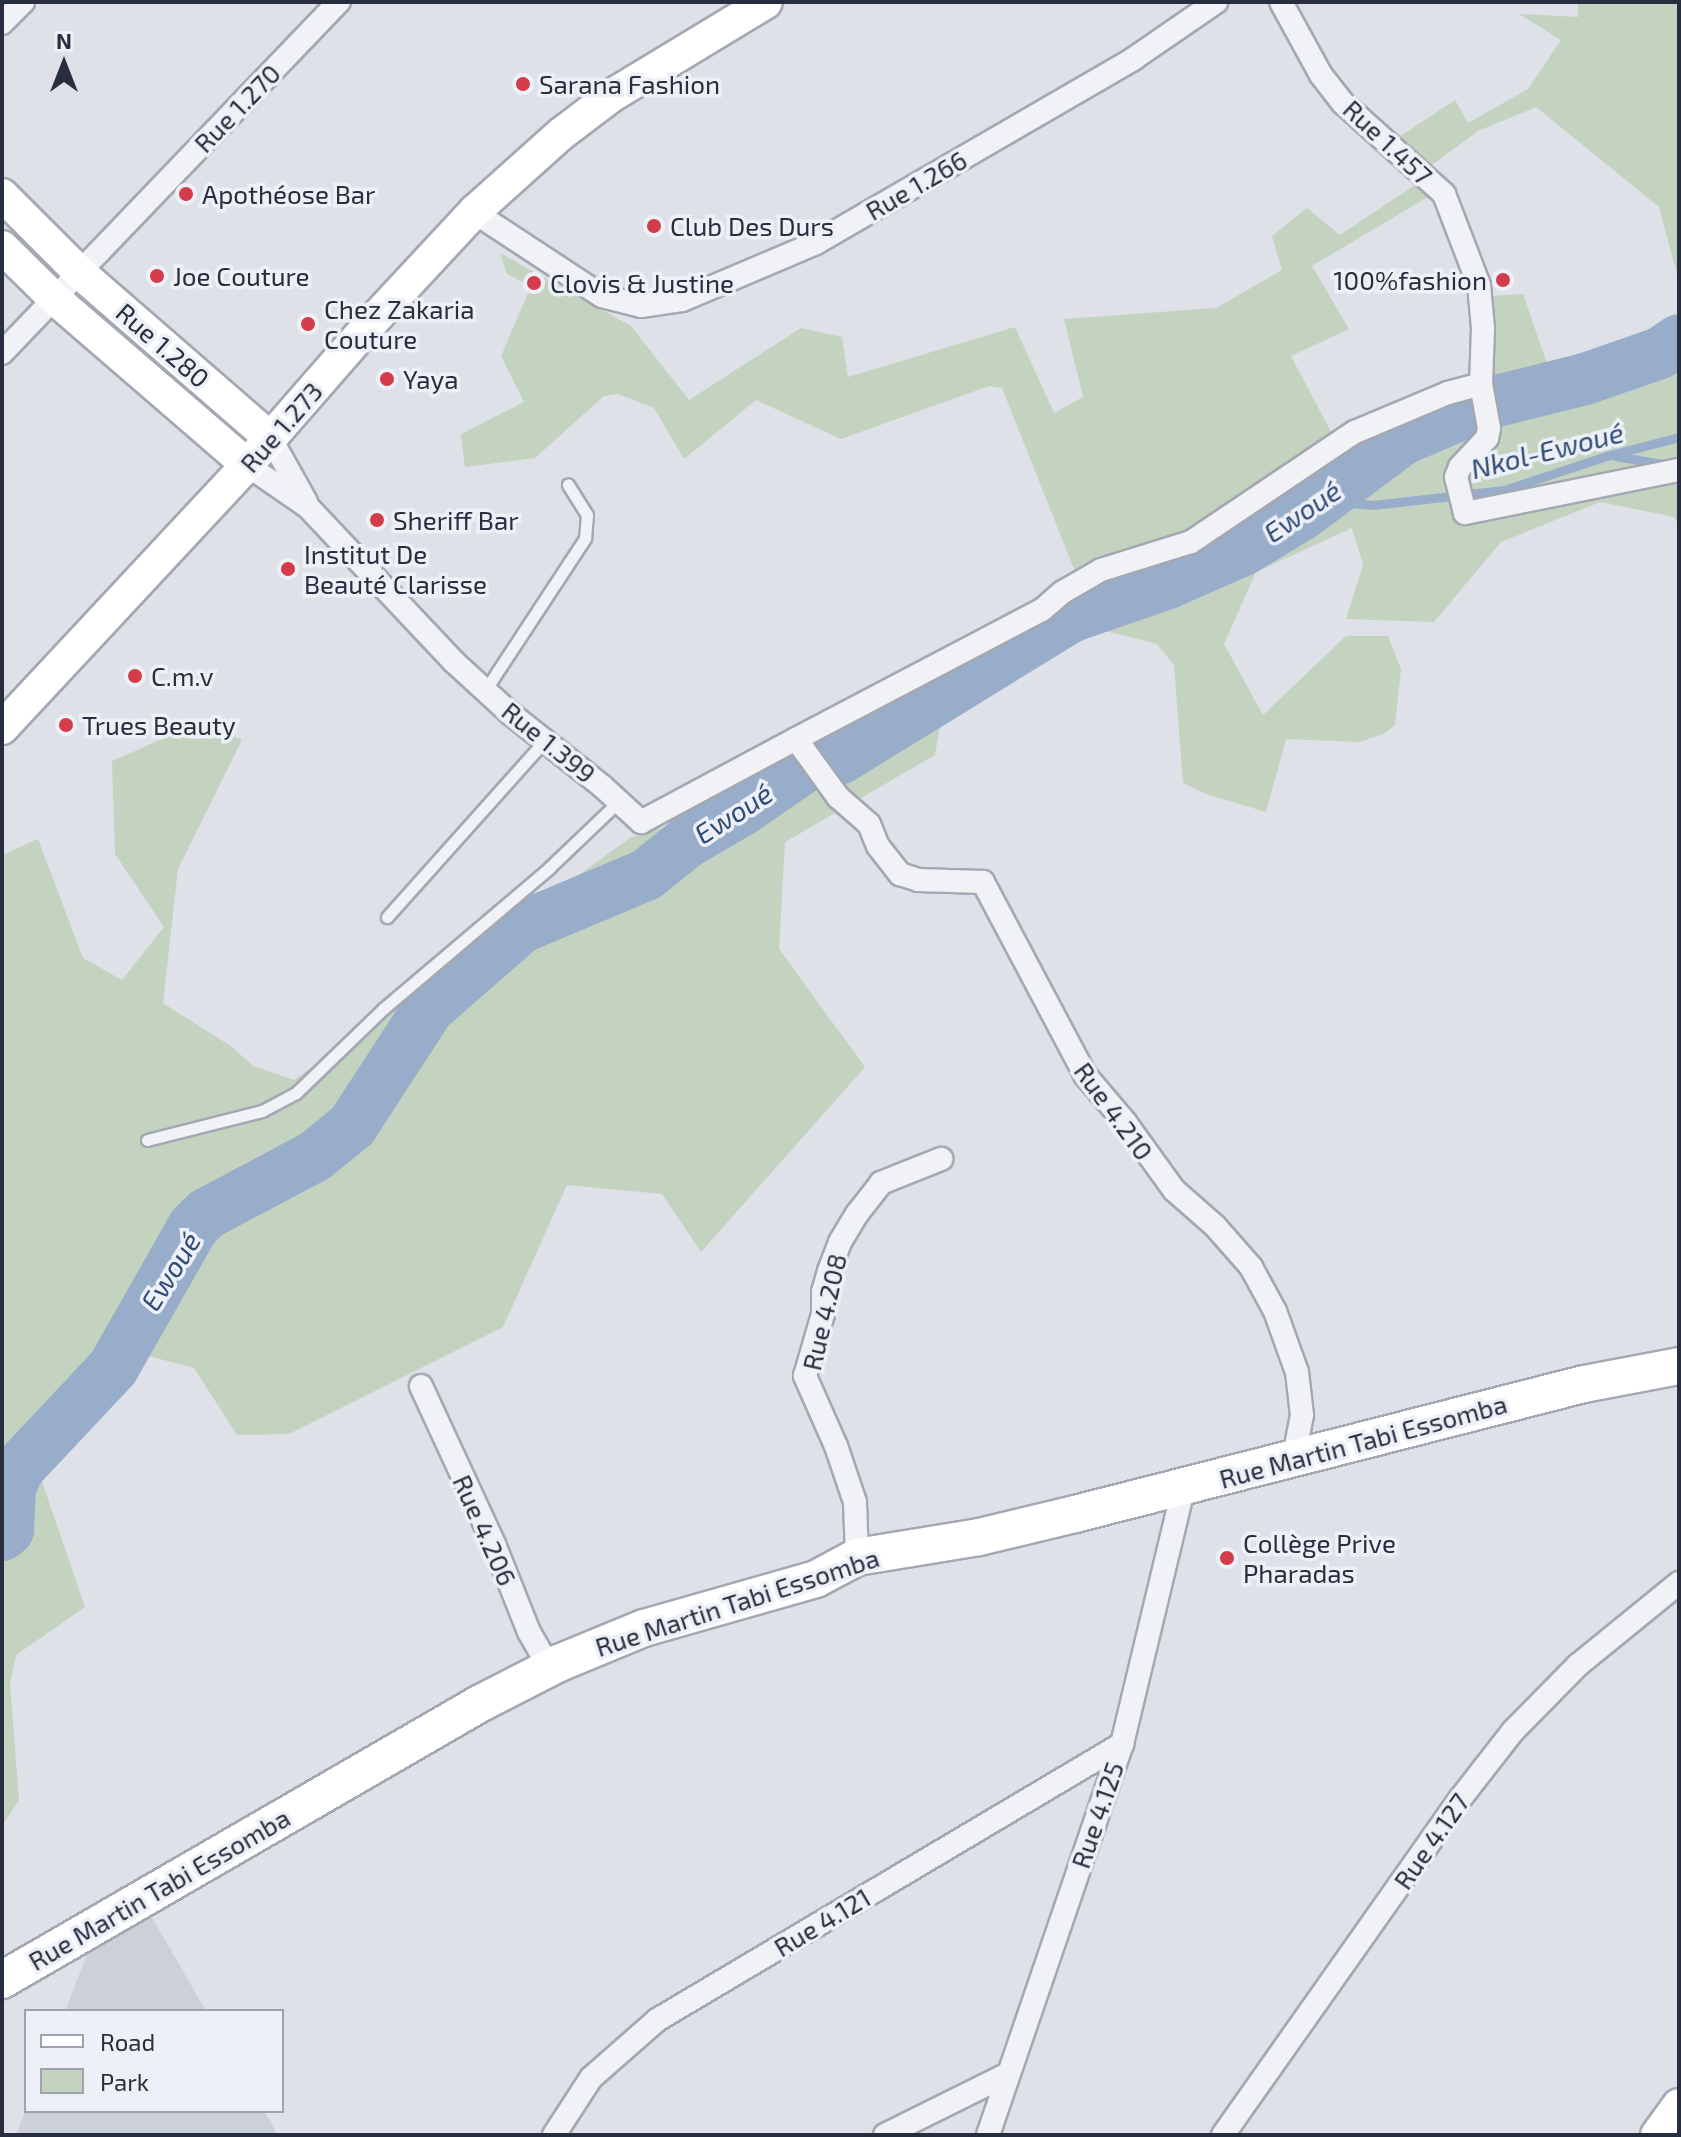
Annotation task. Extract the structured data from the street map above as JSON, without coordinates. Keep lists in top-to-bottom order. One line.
{"streets":{"main road":["Rue 1.280","Rue 1.273","Rue Martin Tabi Essomba"],"street":["Rue 1.270","Rue 1.457","Rue 1.266","Rue 1.399","Rue 4.210","Rue 4.208","Rue 4.206","Rue 4.125","Rue 4.127","Rue 4.121"]},"crossings":[["Rue 1.270","Rue 1.280"],["Rue 1.266","Rue 1.273"],["Rue 1.280","Rue 1.273"],["Rue 1.280","Rue 1.399"],["Rue 1.273","Rue 1.399"],["Rue 1.399","Rue 4.210"],["Rue 4.210","Rue Martin Tabi Essomba"],["Rue 4.208","Rue Martin Tabi Essomba"],["Rue Martin Tabi Essomba","Rue 4.206"],["Rue Martin Tabi Essomba","Rue 4.125"],["Rue 4.125","Rue 4.121"]],"water":["Nkol-Ewoué","Ewoué"],"places":["Sarana Fashion","Apothéose Bar","Club Des Durs","Joe Couture","100%fashion","Clovis & Justine","Chez Zakaria Couture","Yaya","Sheriff Bar","Institut De Beauté Clarisse","C.m.v","Trues Beauty","Collège Prive Pharadas"],"legend":["Road","Park"],"north":"top"}
